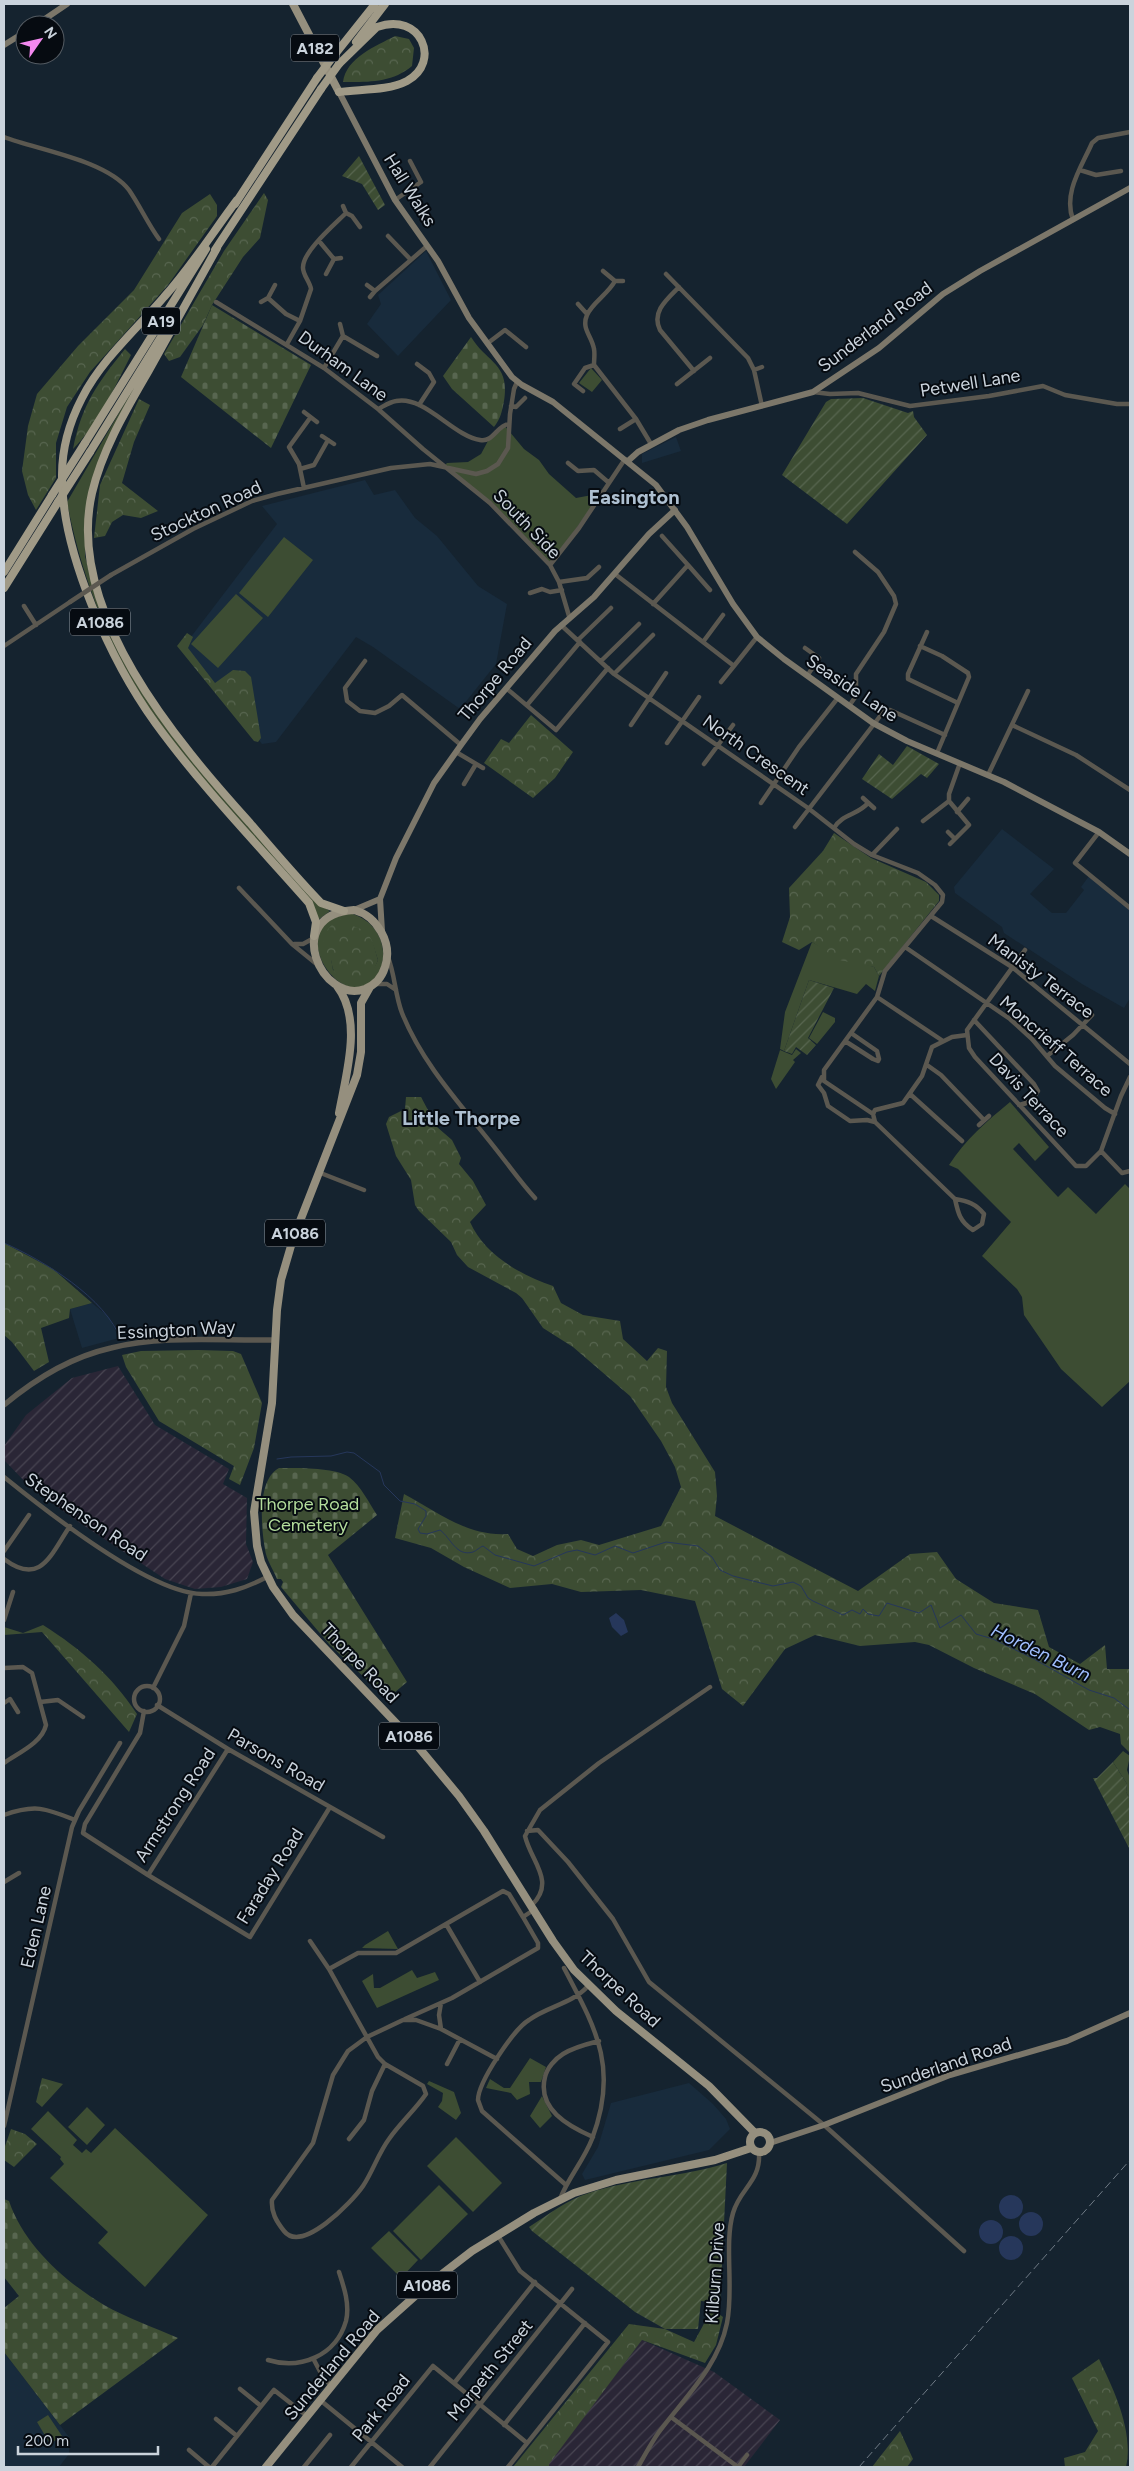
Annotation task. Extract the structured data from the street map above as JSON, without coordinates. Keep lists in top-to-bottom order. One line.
{"streets":{"highway":["A19","A1086"],"main road":["A182","Hall Walks","Sunderland Road","Thorpe Road","Seaside Lane"],"street":["Durham Lane","Petwell Lane","Stockton Road","South Side","North Crescent","Manisty Terrace","Moncrieff Terrace","Davis Terrace","Essington Way","Stephenson Road","Parsons Road","Armstrong Road","Faraday Road","Eden Lane","Kilburn Drive","Morpeth Street","Park Road"]},"crossings":[["Hall Walks","Seaside Lane"],["A19","A1086"],["Sunderland Road","Petwell Lane"],["Sunderland Road","Thorpe Road"],["Sunderland Road","Seaside Lane"],["Sunderland Road","Kilburn Drive"],["Durham Lane","Stockton Road"],["Durham Lane","South Side"],["Stockton Road","South Side"],["South Side","Thorpe Road"],["A1086","Thorpe Road"],["Thorpe Road","Seaside Lane"],["Thorpe Road","North Crescent"],["Thorpe Road","Essington Way"],["Thorpe Road","Stephenson Road"],["Thorpe Road","Kilburn Drive"],["North Crescent","Manisty Terrace"],["Parsons Road","Armstrong Road"],["Parsons Road","Faraday Road"],["Armstrong Road","Faraday Road"]],"districts":["Easington","Little Thorpe"],"water":["Horden Burn"],"parks":["Thorpe Road Cemetery"],"scale_bar":"200 m","north":"top right"}
